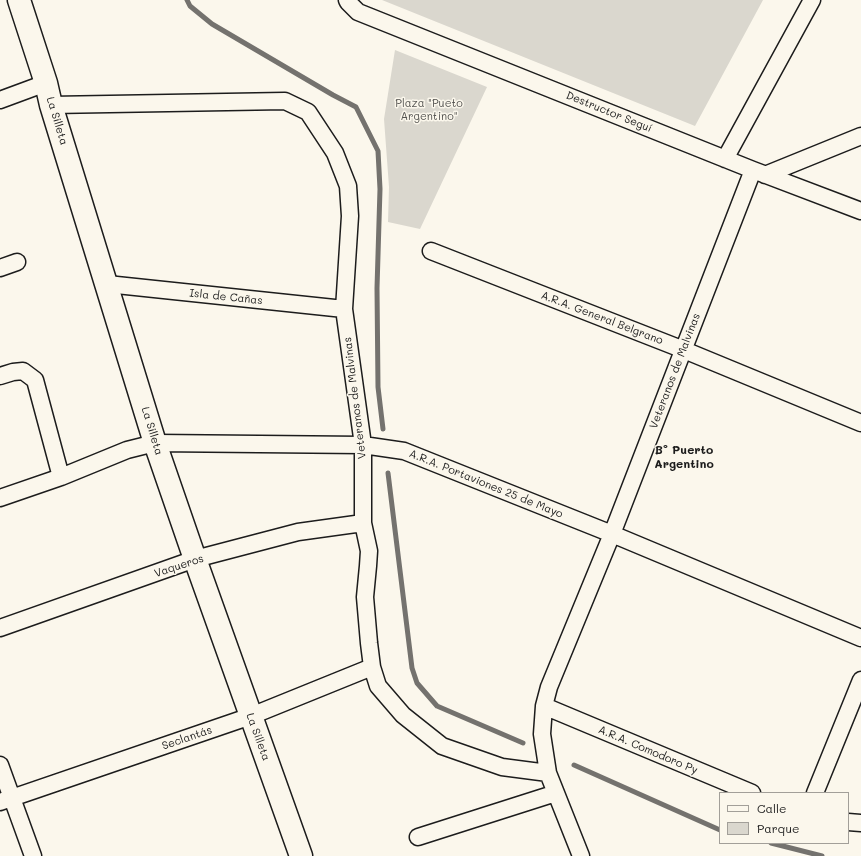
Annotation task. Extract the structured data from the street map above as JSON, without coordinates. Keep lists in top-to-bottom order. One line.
{"streets":{"street":["Destructor Seguí","La Silleta","Isla de Cañas","A.R.A. General Belgrano","Veteranos de Malvinas","A.R.A. Portaviones 25 de Mayo","Vaqueros","Seclantás","A.R.A. Comodoro Py"]},"crossings":[["Destructor Seguí","Veteranos de Malvinas"],["La Silleta","Isla de Cañas"],["La Silleta","Veteranos de Malvinas"],["La Silleta","A.R.A. Portaviones 25 de Mayo"],["La Silleta","Vaqueros"],["La Silleta","Seclantás"],["Isla de Cañas","Veteranos de Malvinas"],["A.R.A. General Belgrano","Veteranos de Malvinas"],["Veteranos de Malvinas","A.R.A. Portaviones 25 de Mayo"],["Veteranos de Malvinas","Vaqueros"],["Veteranos de Malvinas","Seclantás"],["Veteranos de Malvinas","A.R.A. Comodoro Py"]],"districts":["B° Puerto Argentino"],"parks":["Plaza \"Pueto Argentino\""],"legend":["Calle","Parque"]}
